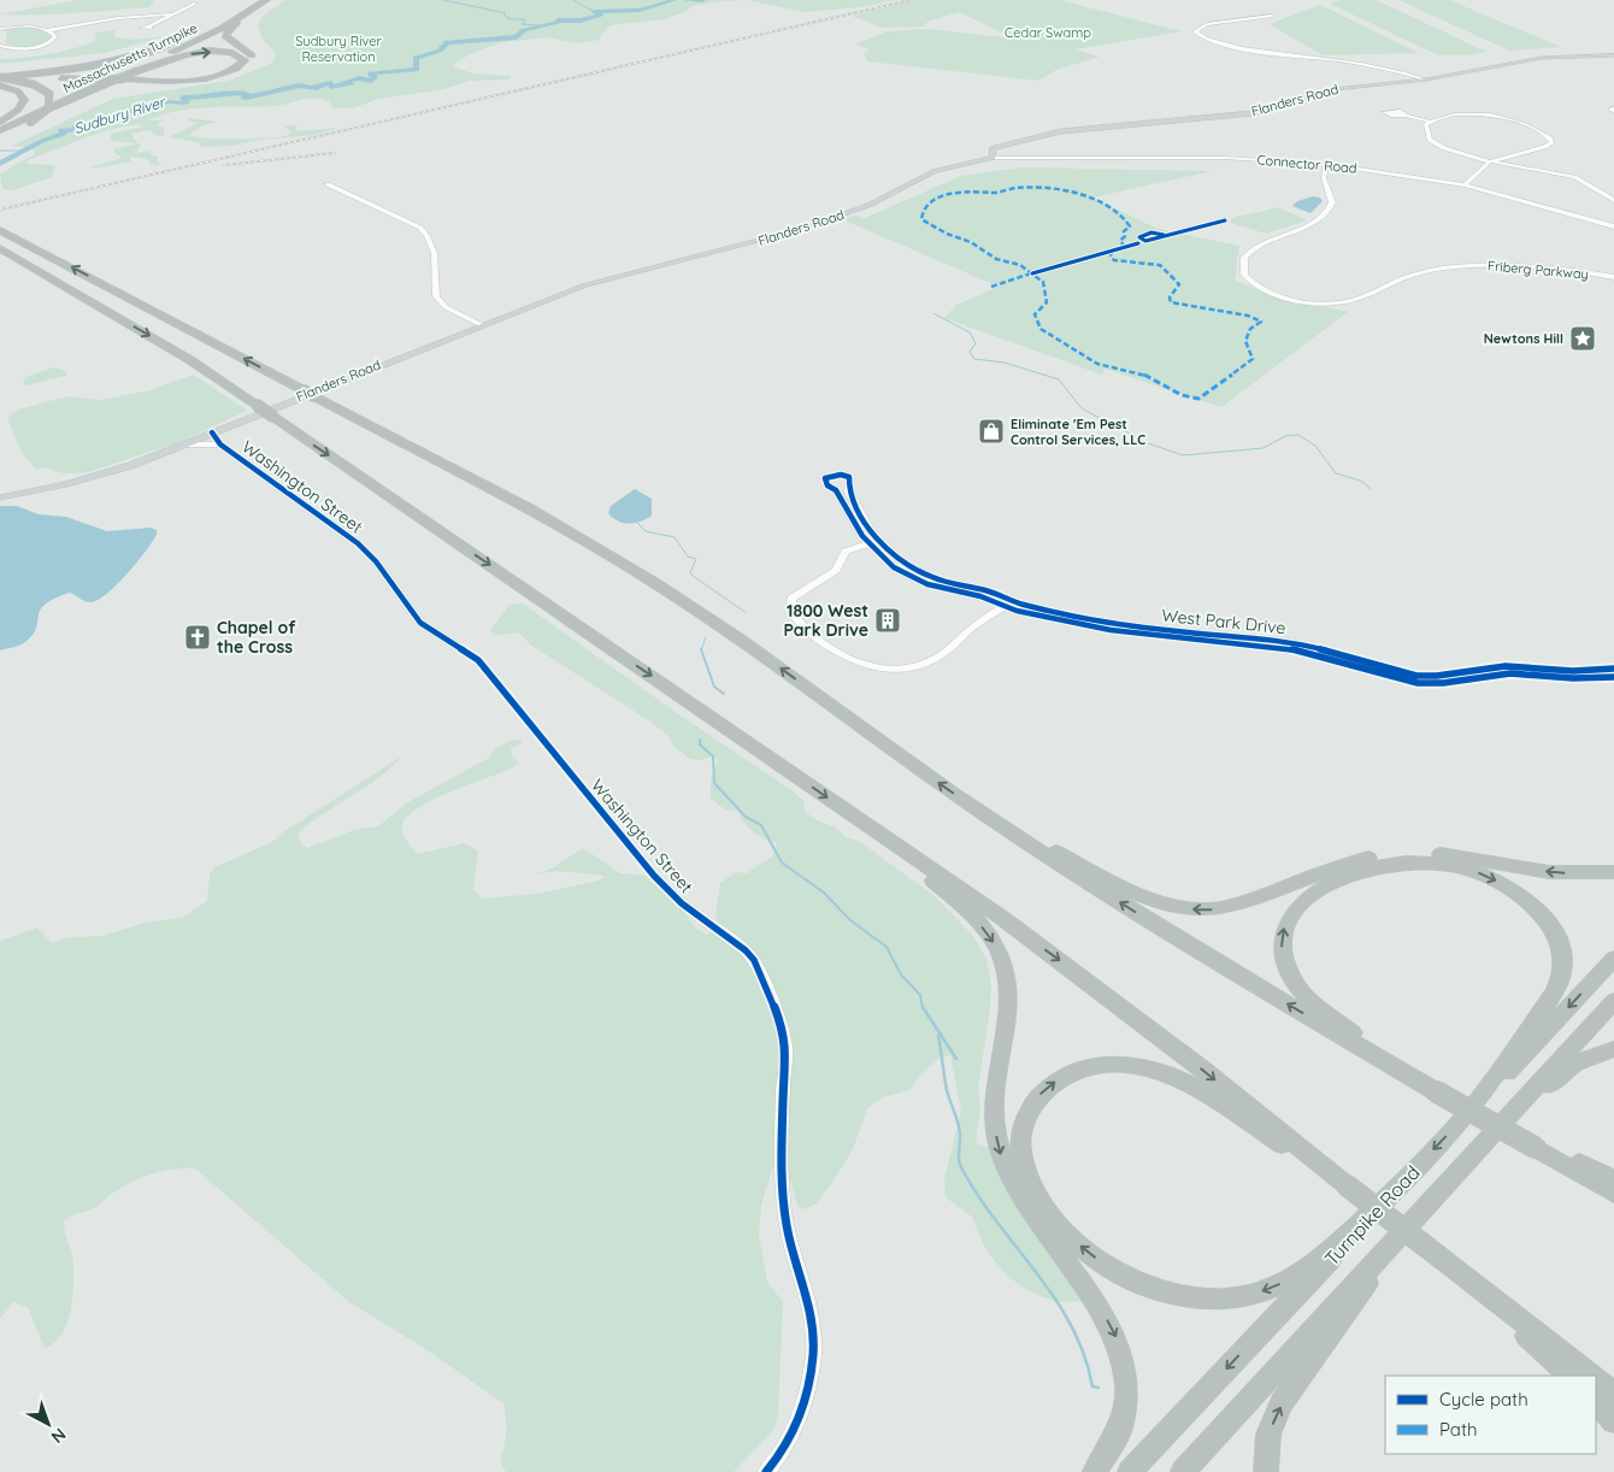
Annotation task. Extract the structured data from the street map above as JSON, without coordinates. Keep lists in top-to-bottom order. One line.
{"streets":{"highway":["Massachusetts Turnpike","Turnpike Road"],"main road":["Flanders Road"],"street":["Connector Road","Friberg Parkway","Washington Street","West Park Drive"]},"crossings":[["Flanders Road","Connector Road"],["Flanders Road","Washington Street"],["Connector Road","Friberg Parkway"]],"water":["Sudbury River"],"parks":["Cedar Swamp","Sudbury River Reservation"],"places":{"place":["Newtons Hill"],"shop":["Eliminate 'Em Pest Control Services, LLC"],"building":["1800 West Park Drive"],"church":["Chapel of the Cross"]},"legend":["Cycle path","Path"],"north":"bottom right"}
